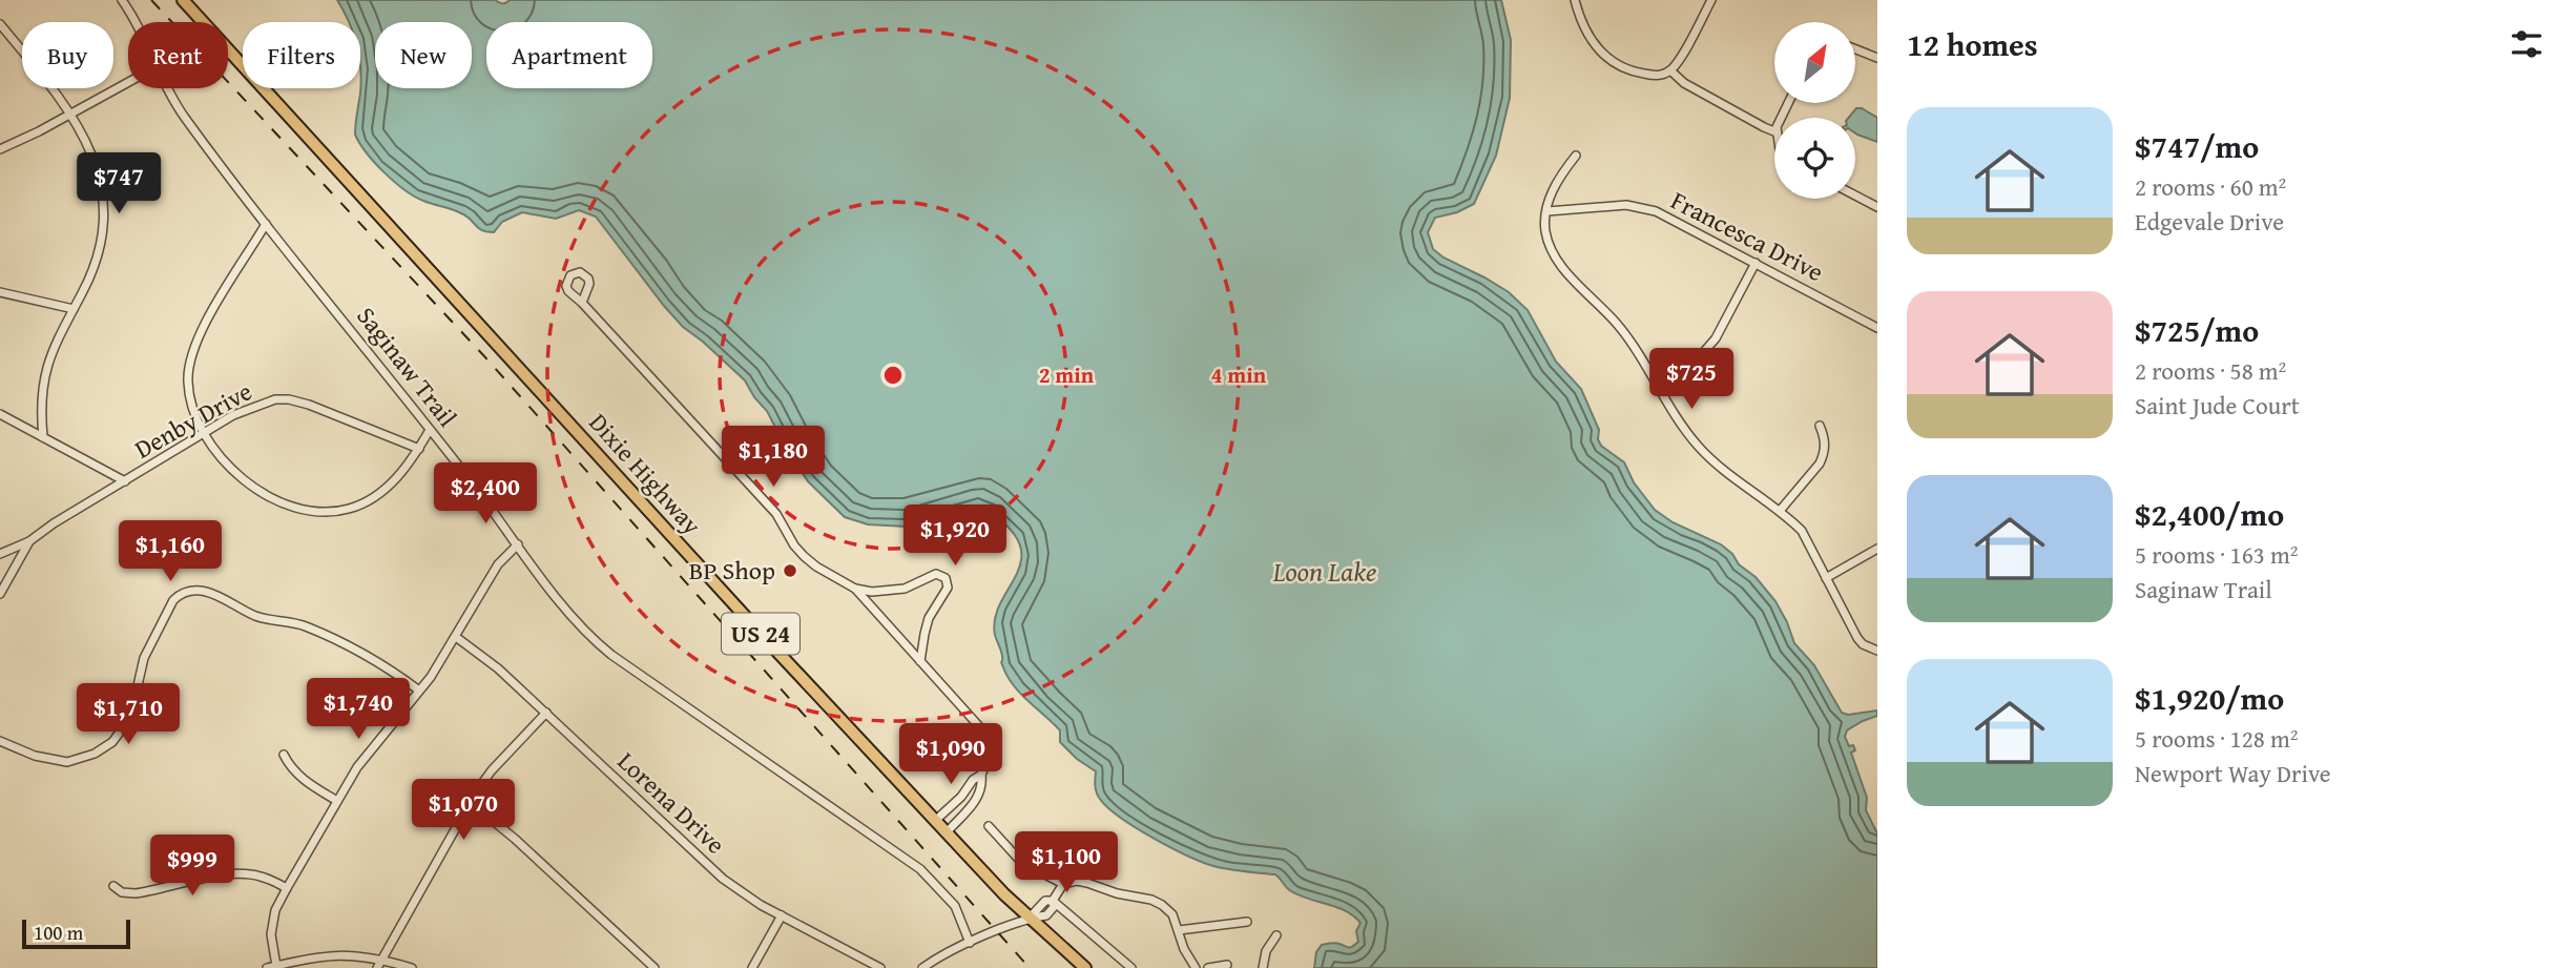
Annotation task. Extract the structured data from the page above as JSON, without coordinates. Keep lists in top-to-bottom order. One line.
{"streets":{"main road":["Dixie Highway","US 24"],"street":["Francesca Drive","Saginaw Trail","Denby Drive","Lorena Drive"]},"water":["Loon Lake"],"places":["BP Shop"],"scale_bar":"100 m","north":"top right","page":{"heading":"12 homes","chip":["Buy","Rent","Filters","New","Apartment"],"list":[{"name":"$747/mo","note":"2 rooms · 60 m² · Edgevale Drive"},{"name":"$725/mo","note":"2 rooms · 58 m² · Saint Jude Court"},{"name":"$2,400/mo","note":"5 rooms · 163 m² · Saginaw Trail"},{"name":"$1,920/mo","note":"5 rooms · 128 m² · Newport Way Drive"}],"price":["$747","$725","$1,180","$2,400","$1,920","$1,160","$1,740","$1,710","$1,090","$1,070","$1,100","$999"],"scale":"100 m"},"rings":["2 min","4 min"]}
